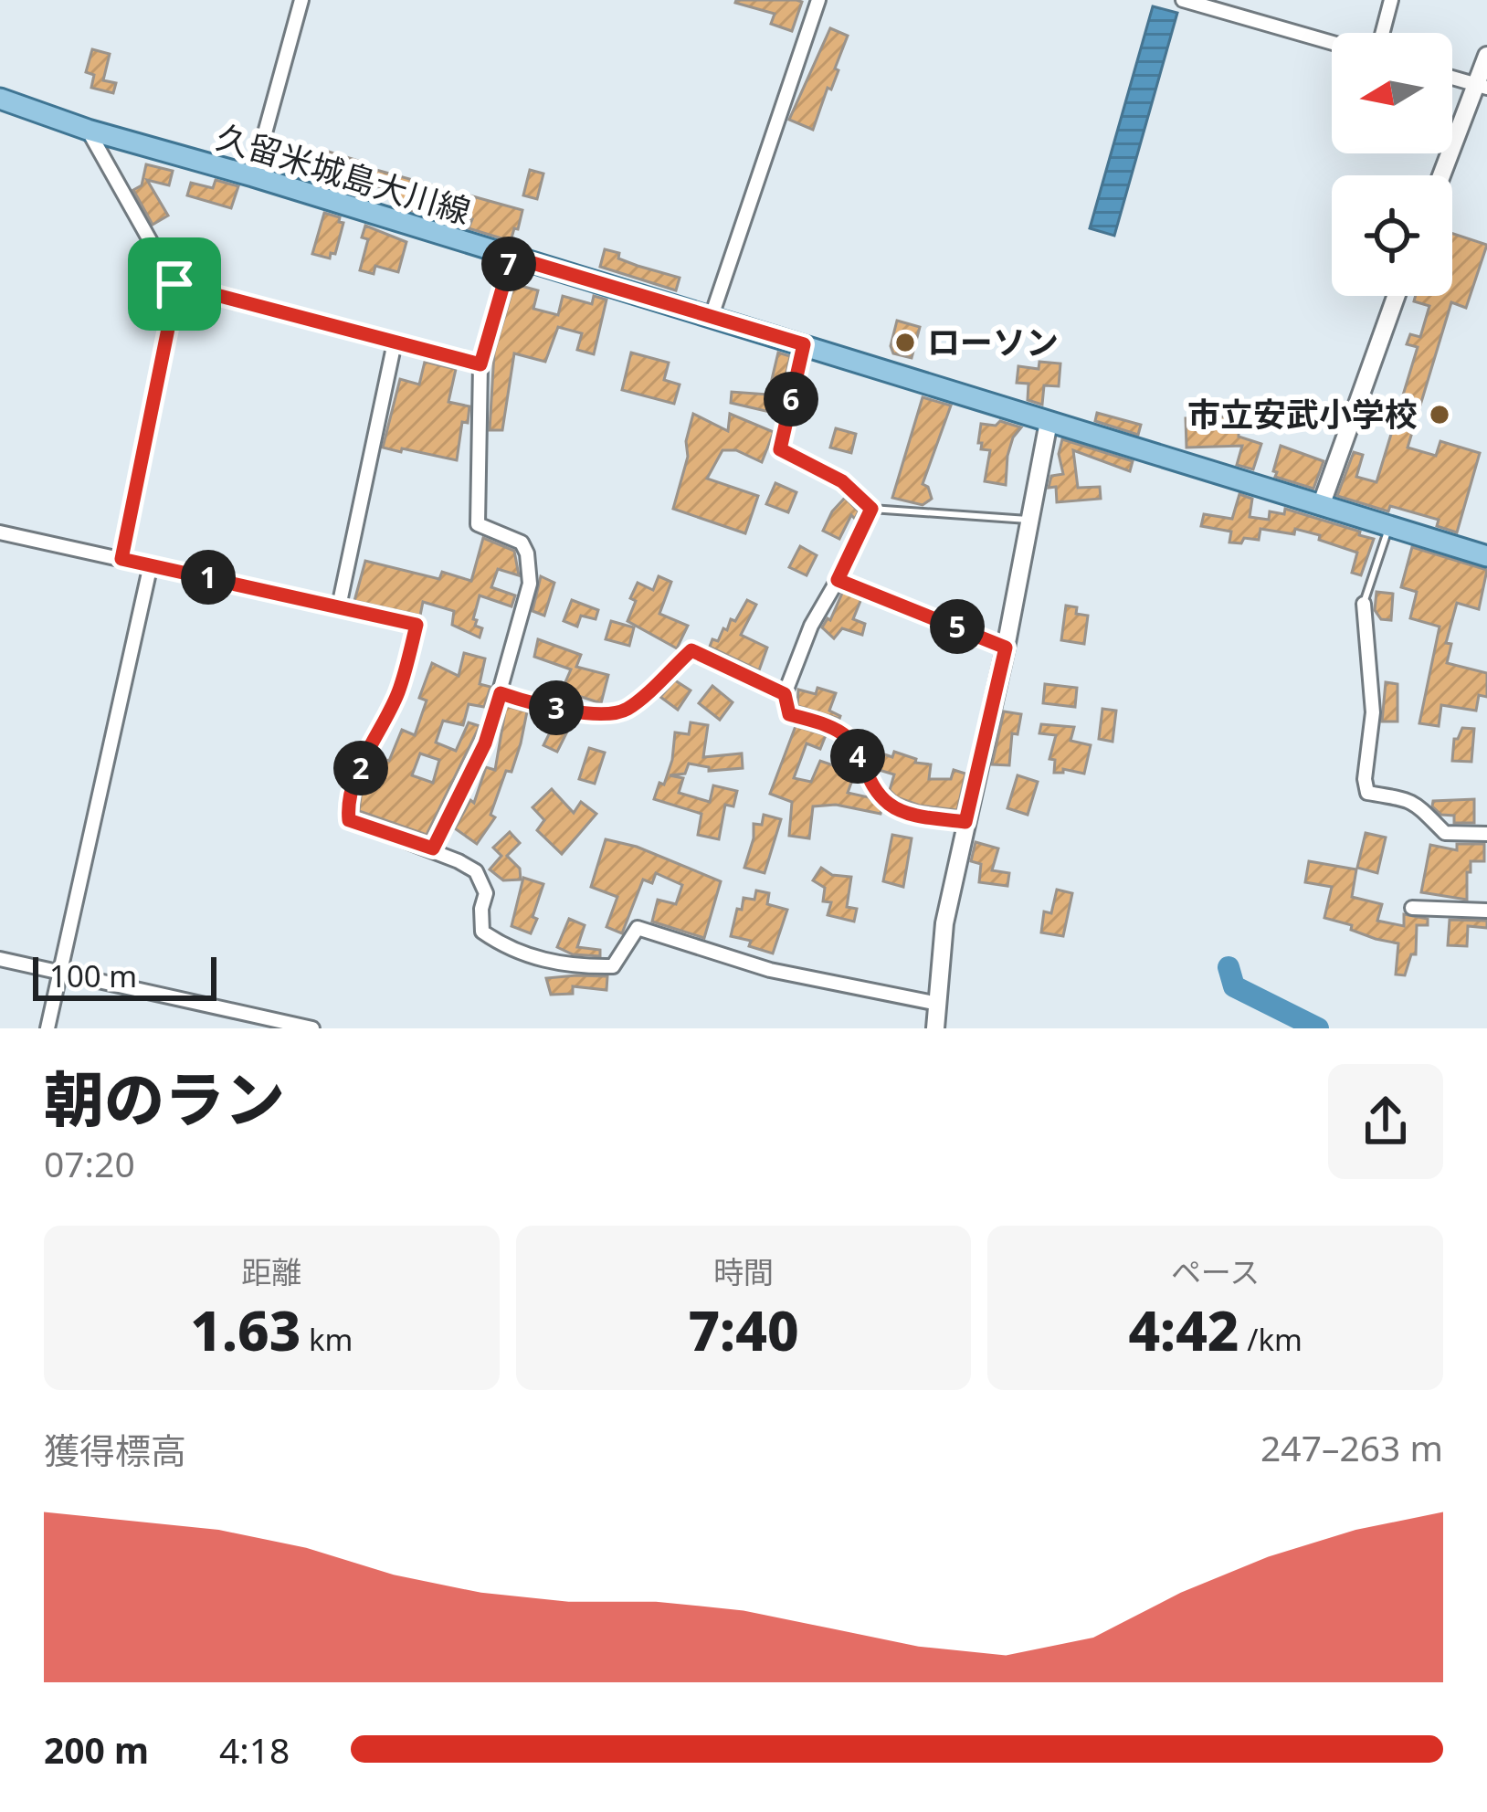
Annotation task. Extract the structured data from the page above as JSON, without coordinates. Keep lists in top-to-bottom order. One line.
{"streets":{"main road":["久留米城島大川線"]},"places":["ローソン","市立安武小学校"],"scale_bar":"100 m","north":"left","page":{"pins":["7","6","1","5","3","4","2"],"scale":"100 m","heading":["朝のラン","07:20"],"stats":[["距離","1.63 km"],["時間","7:40"],["ペース","4:42 /km"]],"chart":["獲得標高","247–263 m"],"list":[{"name":"200 m","note":"4:18"}]}}
